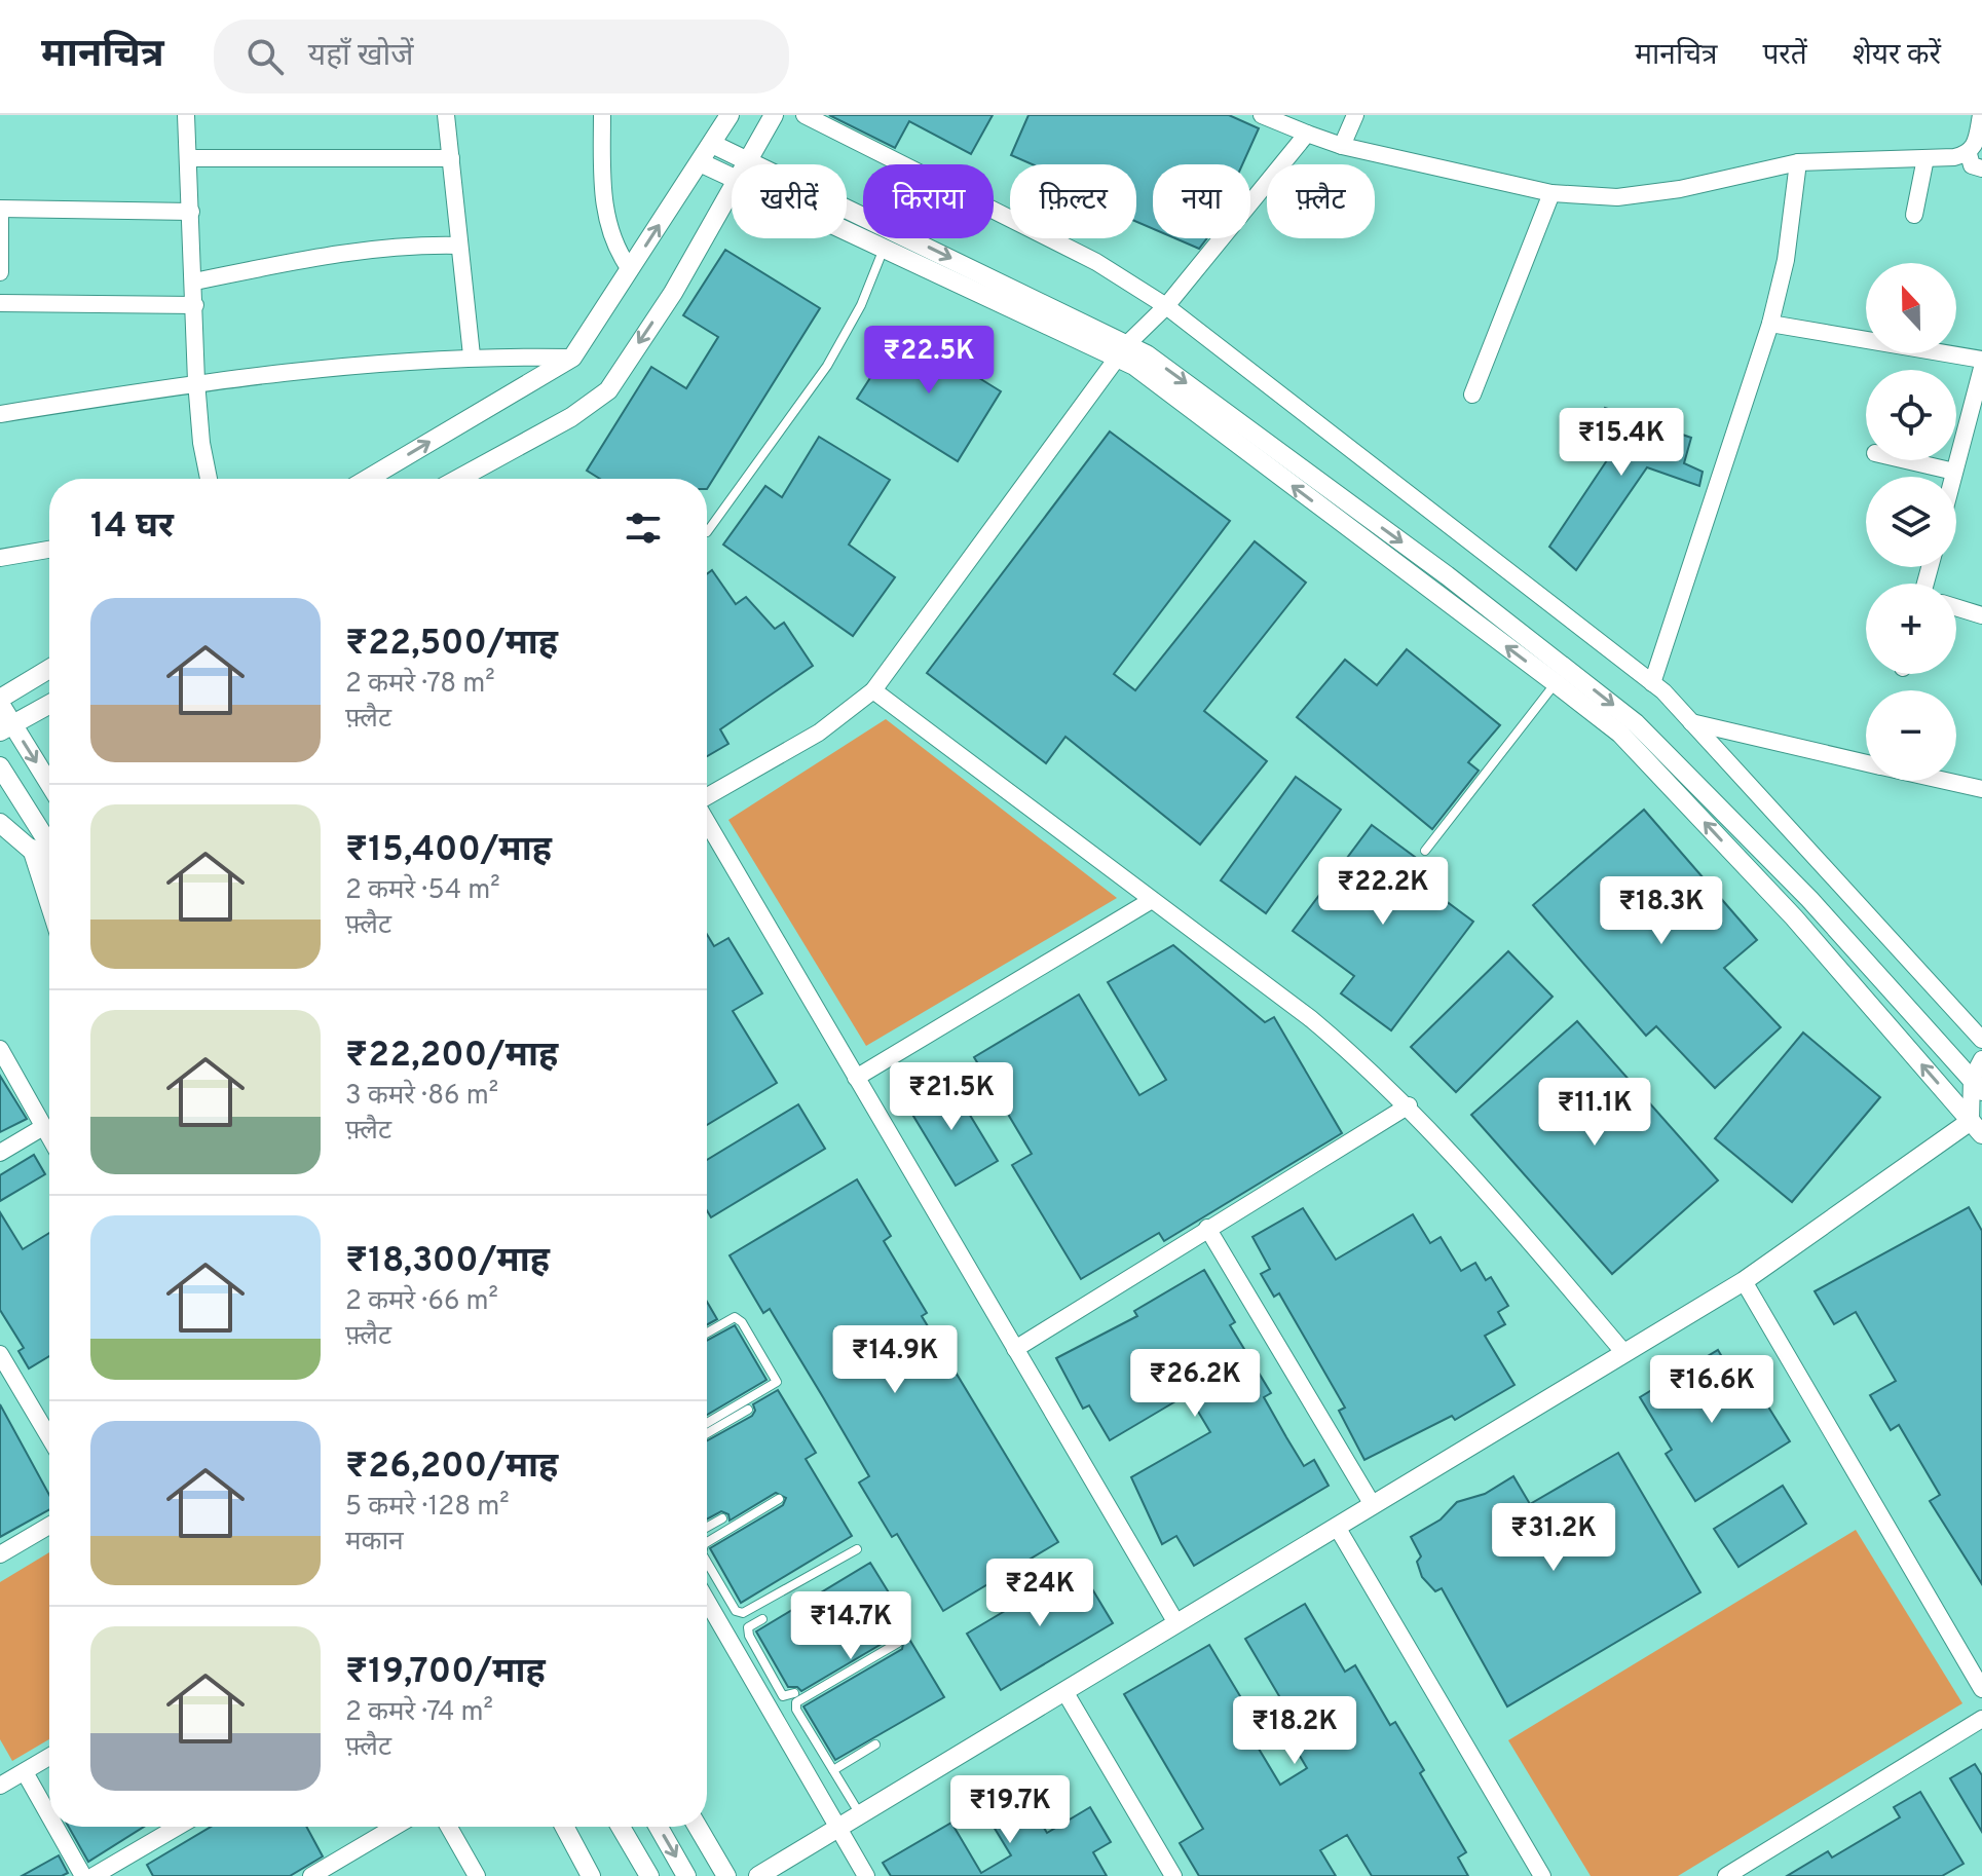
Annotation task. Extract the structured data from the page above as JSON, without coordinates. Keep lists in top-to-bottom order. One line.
{"north":"top","page":{"header":"मानचित्र","search":"यहाँ खोजें","nav":["मानचित्र","परतें","शेयर करें"],"chip":["खरीदें","किराया","फ़िल्टर","नया","फ़्लैट"],"map_buttons":["+","−"],"price":["₹22.5K","₹15.4K","₹22.2K","₹18.3K","₹21.5K","₹11.1K","₹14.9K","₹26.2K","₹16.6K","₹31.2K","₹24K","₹14.7K","₹18.2K","₹19.7K"],"heading":"14 घर","list":[{"name":"₹22,500/माह","note":"2 कमरे · 78 m² · फ़्लैट"},{"name":"₹15,400/माह","note":"2 कमरे · 54 m² · फ़्लैट"},{"name":"₹22,200/माह","note":"3 कमरे · 86 m² · फ़्लैट"},{"name":"₹18,300/माह","note":"2 कमरे · 66 m² · फ़्लैट"},{"name":"₹26,200/माह","note":"5 कमरे · 128 m² · मकान"},{"name":"₹19,700/माह","note":"2 कमरे · 74 m² · फ़्लैट"}]}}
